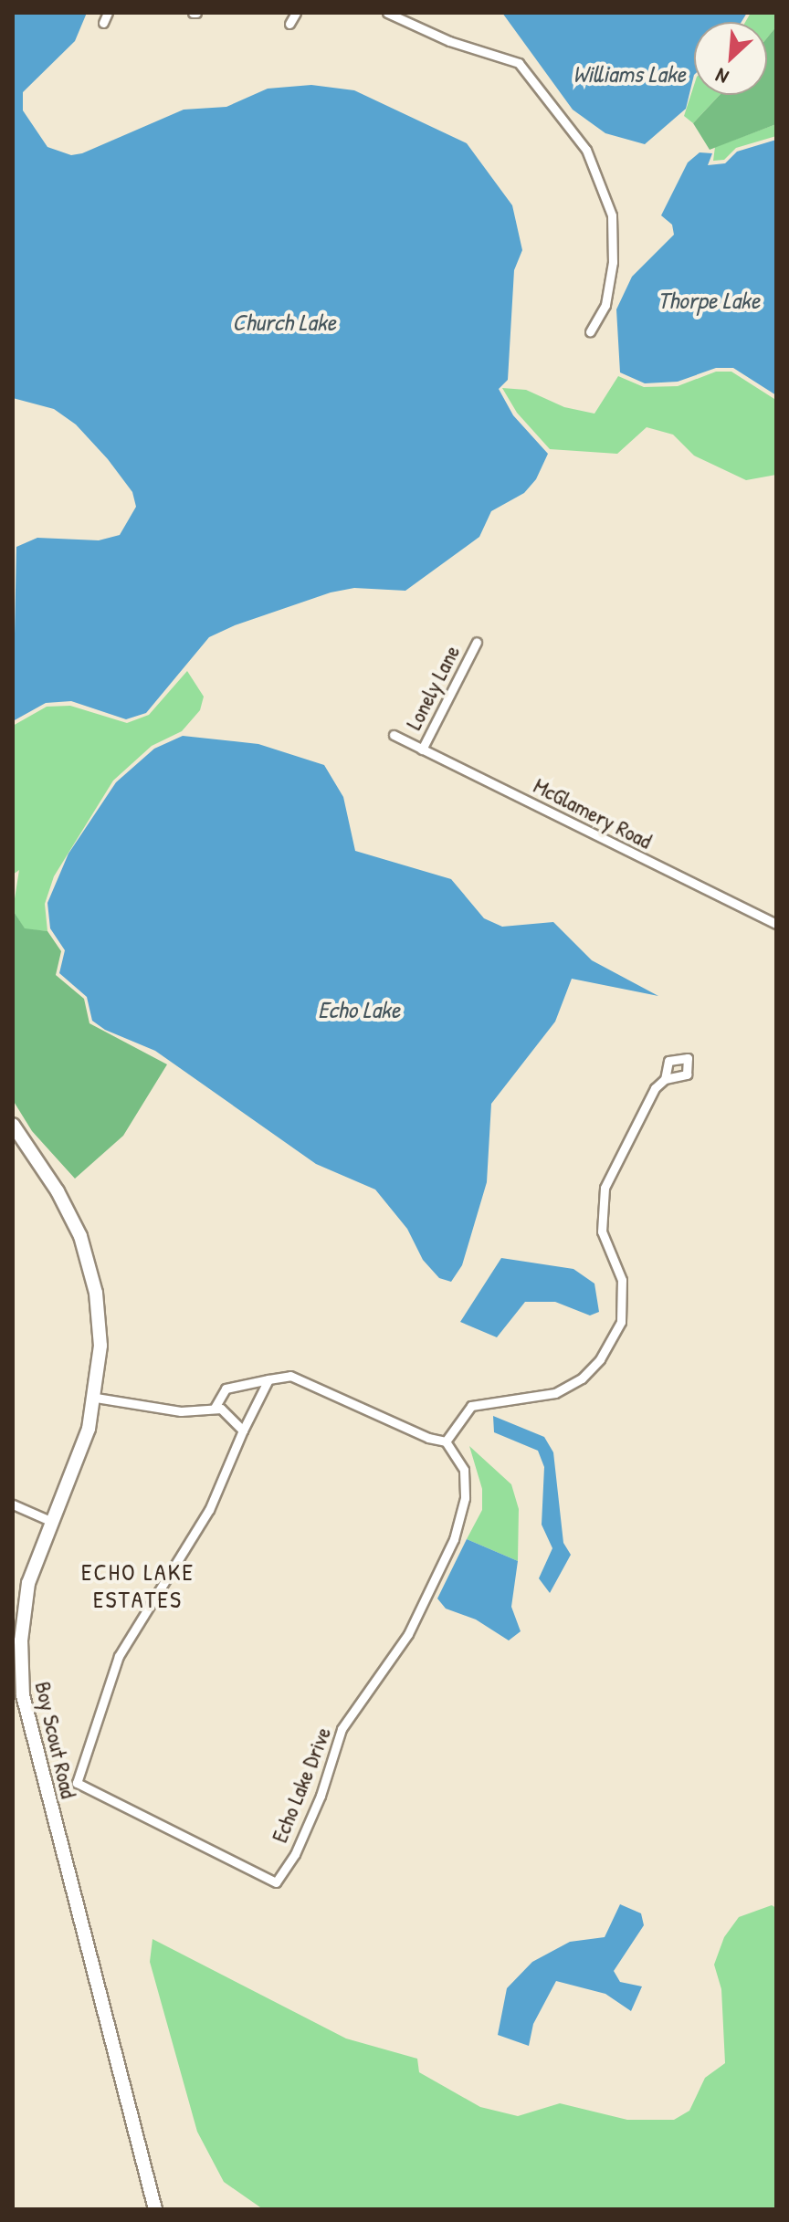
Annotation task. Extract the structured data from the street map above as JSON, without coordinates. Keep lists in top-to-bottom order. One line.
{"streets":{"street":["Lonely Lane","McGlamery Road","Boy Scout Road","Echo Lake Drive"]},"crossings":[["Lonely Lane","McGlamery Road"]],"districts":["ECHO LAKE ESTATES"],"water":["Williams Lake","Thorpe Lake","Church Lake","Echo Lake"],"north":"bottom left"}
